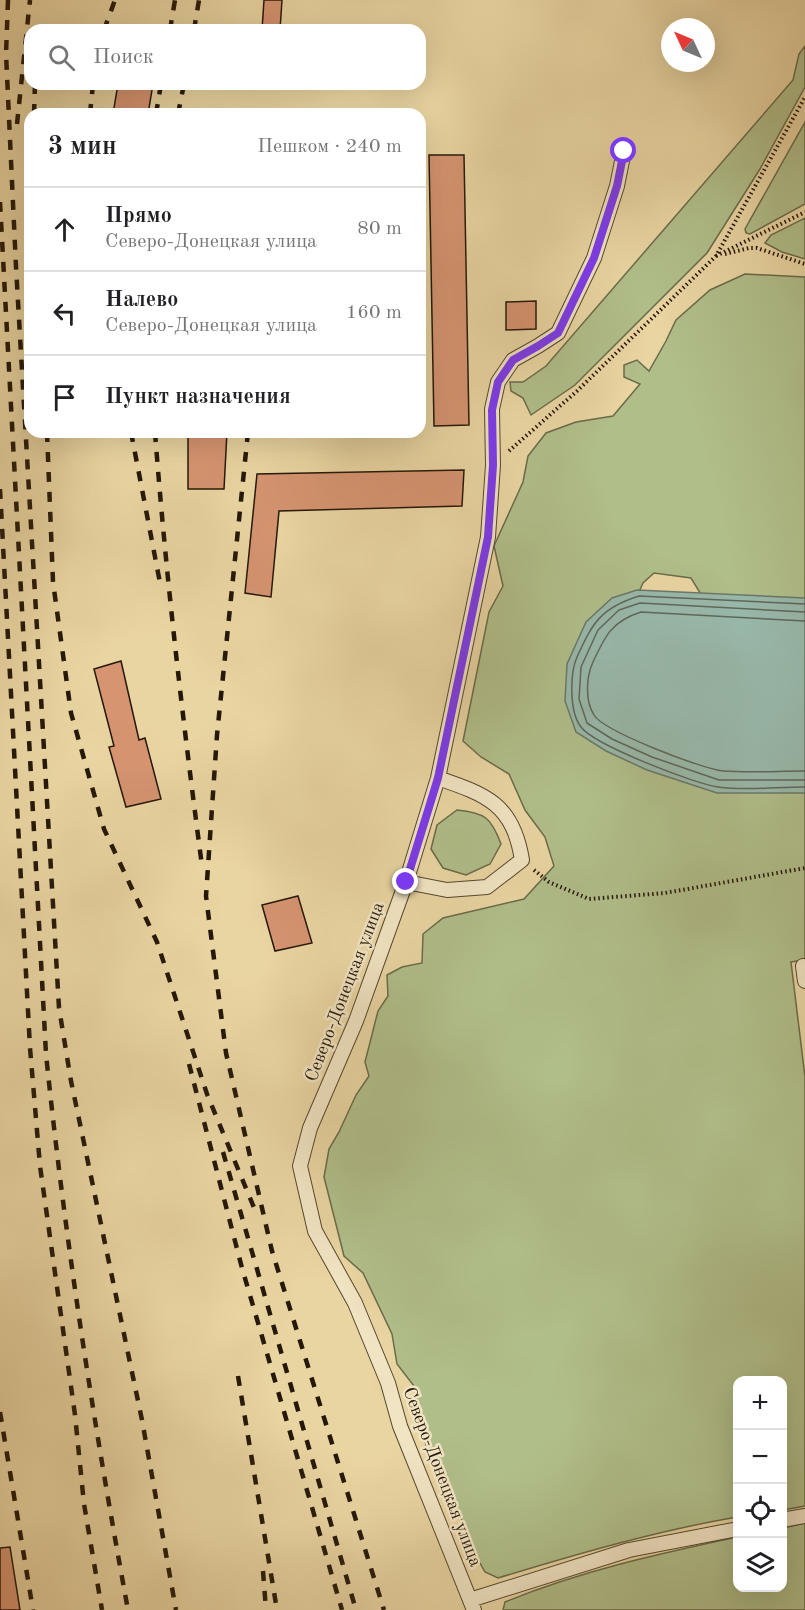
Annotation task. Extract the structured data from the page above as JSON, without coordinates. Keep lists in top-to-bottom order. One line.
{"streets":{"lane":["Северо-Донецкая улица"]},"north":"top left","page":{"search":"Поиск","heading":["3 мин","Пешком · 240 m"],"list":[["Прямо","Северо-Донецкая улица","80 m"],["Налево","Северо-Донецкая улица","160 m"],"Пункт назначения"],"map_buttons":["+","−"]}}
